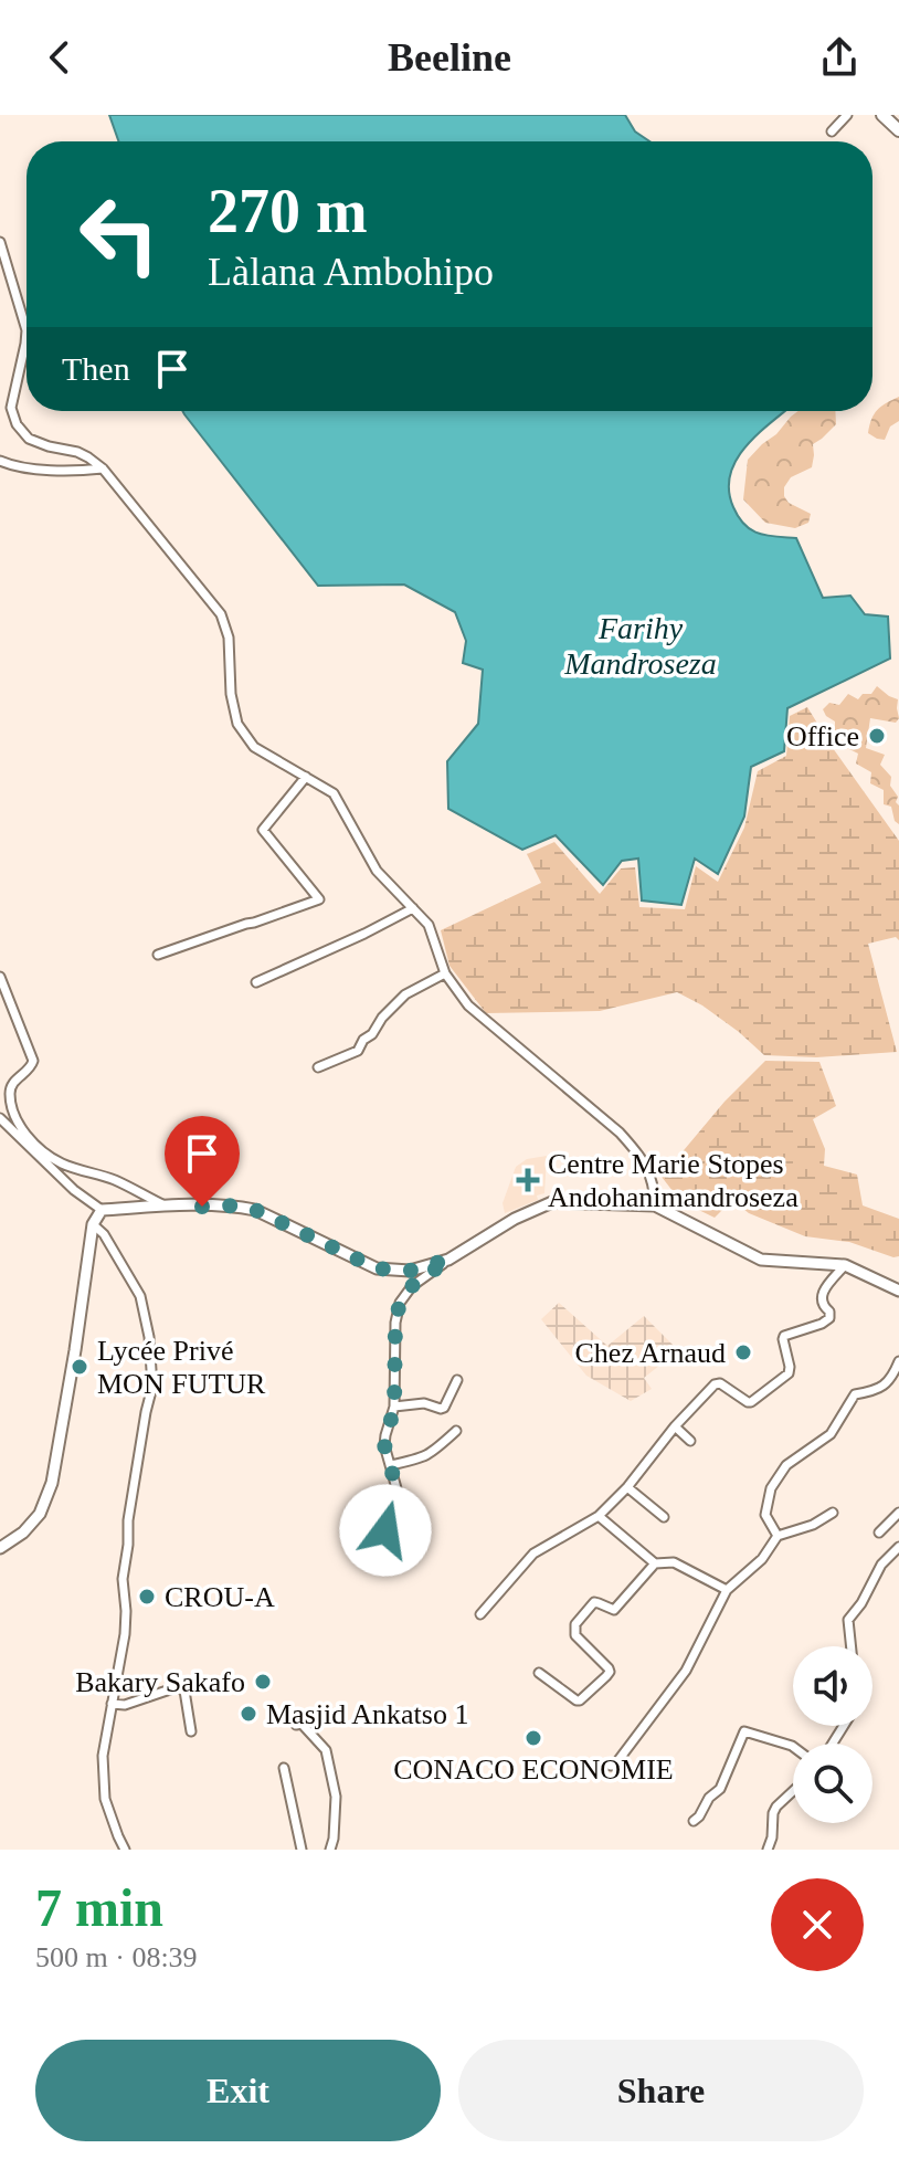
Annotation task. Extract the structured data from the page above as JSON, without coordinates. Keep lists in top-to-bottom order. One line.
{"water":["Farihy Mandroseza"],"places":{"other":["Office","Chez Arnaud","Lycée Privé MON FUTUR","CROU-A","Bakary Sakafo","Masjid Ankatso 1","CONACO ECONOMIE"],"health":["Centre Marie Stopes Andohanimandroseza"]},"page":{"header":"Beeline","turn":["270 m","Làlana Ambohipo"],"then":"Then","heading":["7 min","500 m · 08:39"],"buttons":["Exit","Share"]}}
